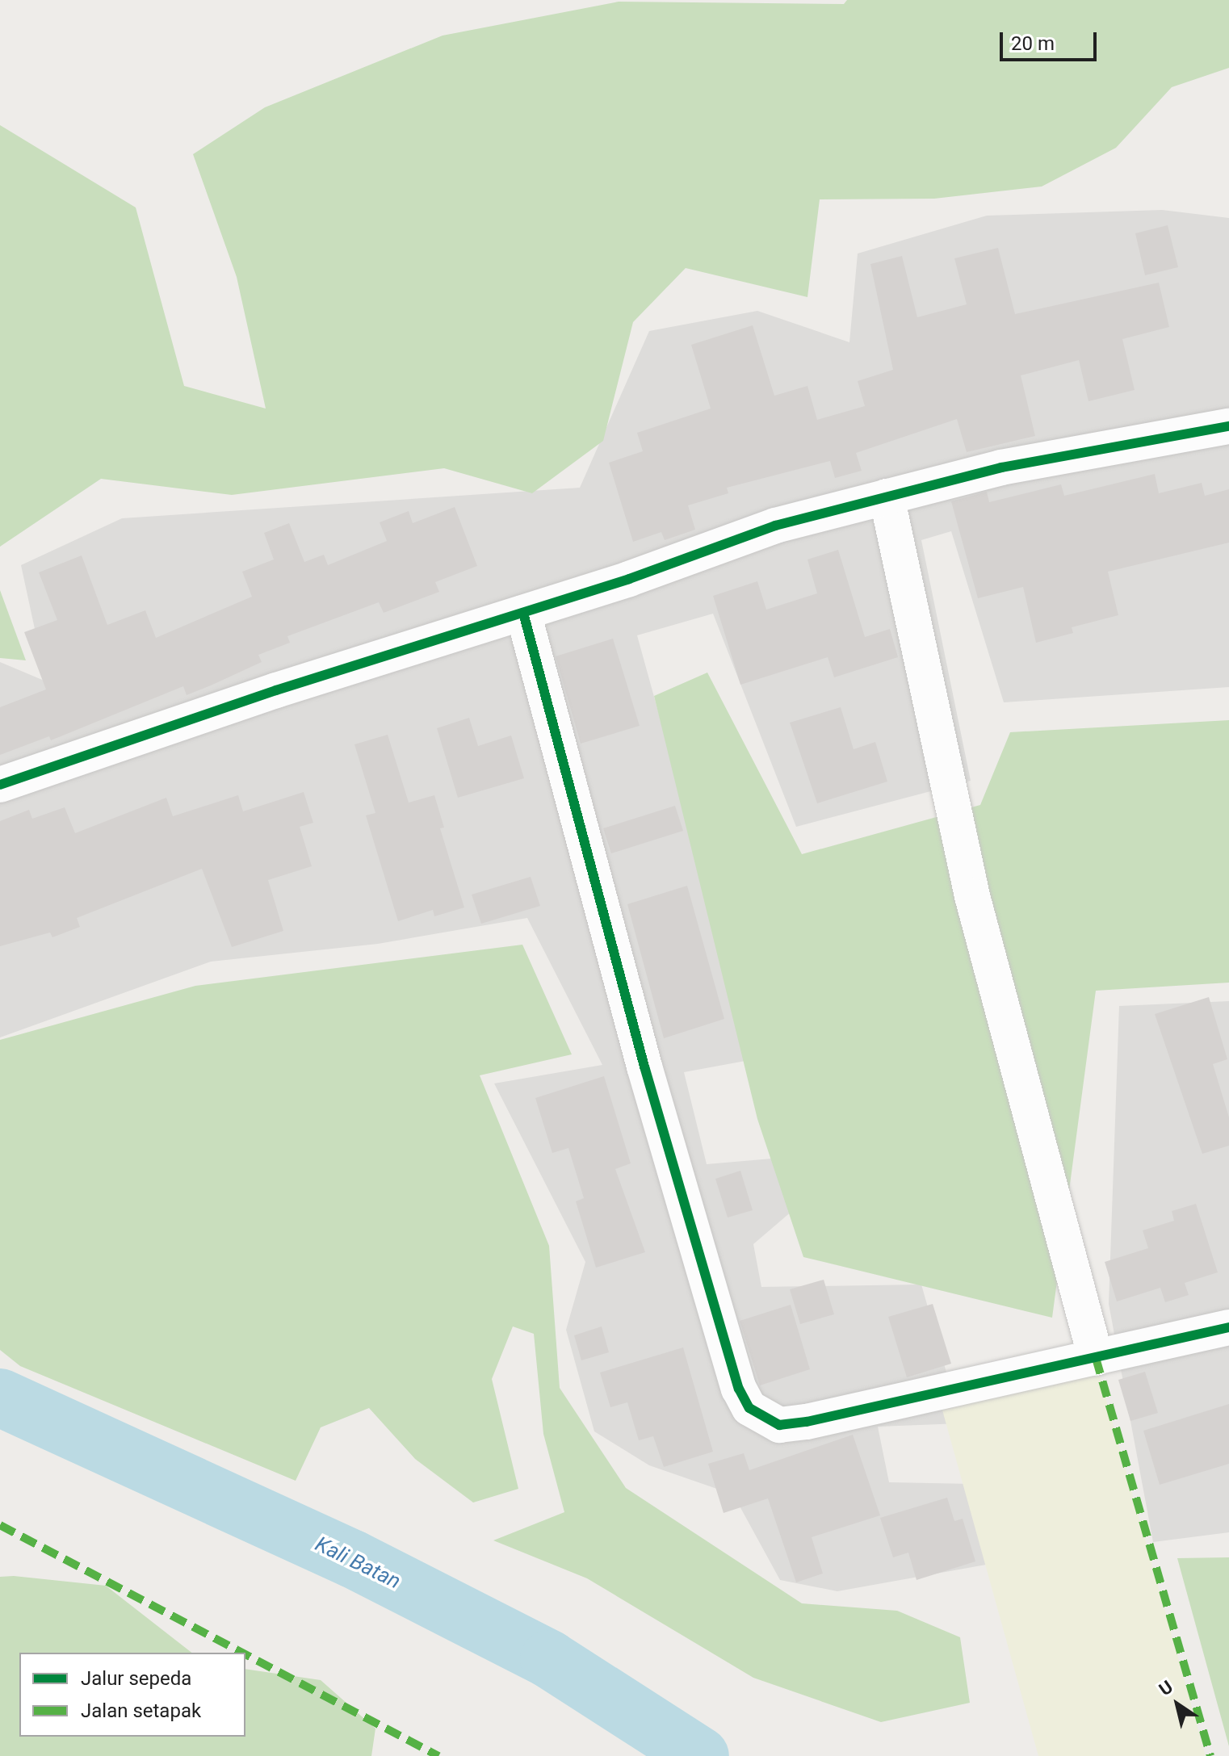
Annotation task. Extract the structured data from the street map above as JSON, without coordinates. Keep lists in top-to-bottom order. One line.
{"water":["Kali Batan"],"legend":["Jalur sepeda","Jalan setapak"],"scale_bar":"20 m","north":"top left"}
